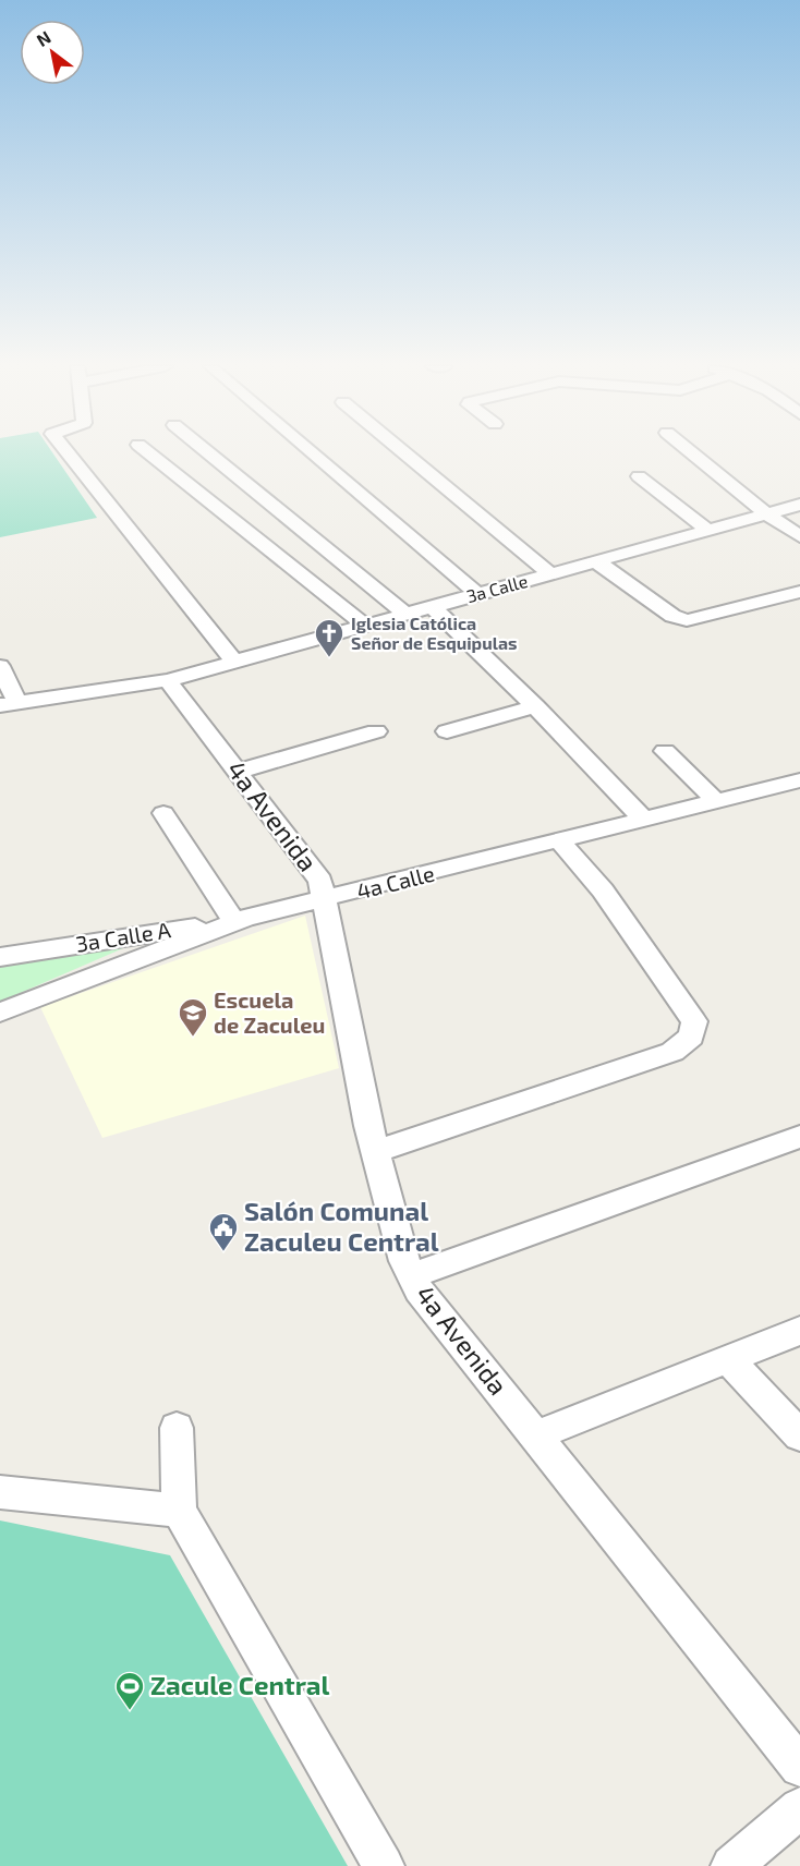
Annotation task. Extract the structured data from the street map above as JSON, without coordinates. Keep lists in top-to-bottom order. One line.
{"streets":{"street":["3a Calle","4a Avenida","4a Calle","3a Calle A"]},"crossings":[["3a Calle","4a Avenida"],["4a Avenida","4a Calle"],["4a Calle","3a Calle A"]],"places":{"church":["Iglesia Católica Señor de Esquipulas"],"school or university":["Escuela de Zaculeu"],"public building":["Salón Comunal Zaculeu Central"],"sports":["Zacule Central"]},"north":"top left"}
